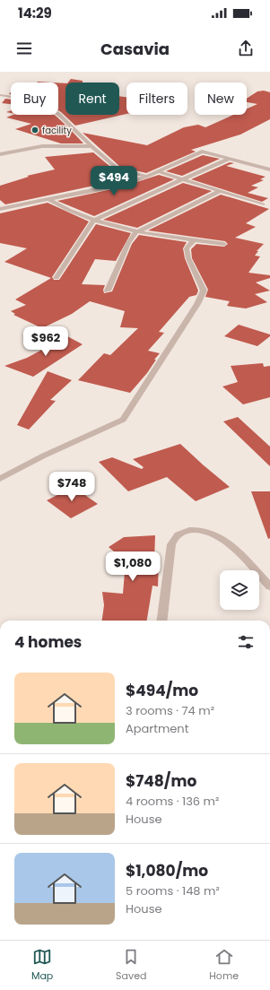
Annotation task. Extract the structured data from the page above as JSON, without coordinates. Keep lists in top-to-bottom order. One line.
{"places":["facility"],"page":{"status":"14:29","header":"Casavia","chip":["Buy","Rent","Filters","New"],"price":["$494","$962","$748","$1,080"],"heading":"4 homes","list":[{"name":"$494/mo","note":"3 rooms · 74 m² · Apartment"},{"name":"$748/mo","note":"4 rooms · 136 m² · House"},{"name":"$1,080/mo","note":"5 rooms · 148 m² · House"}],"tabs":["Map","Saved","Home"]}}
